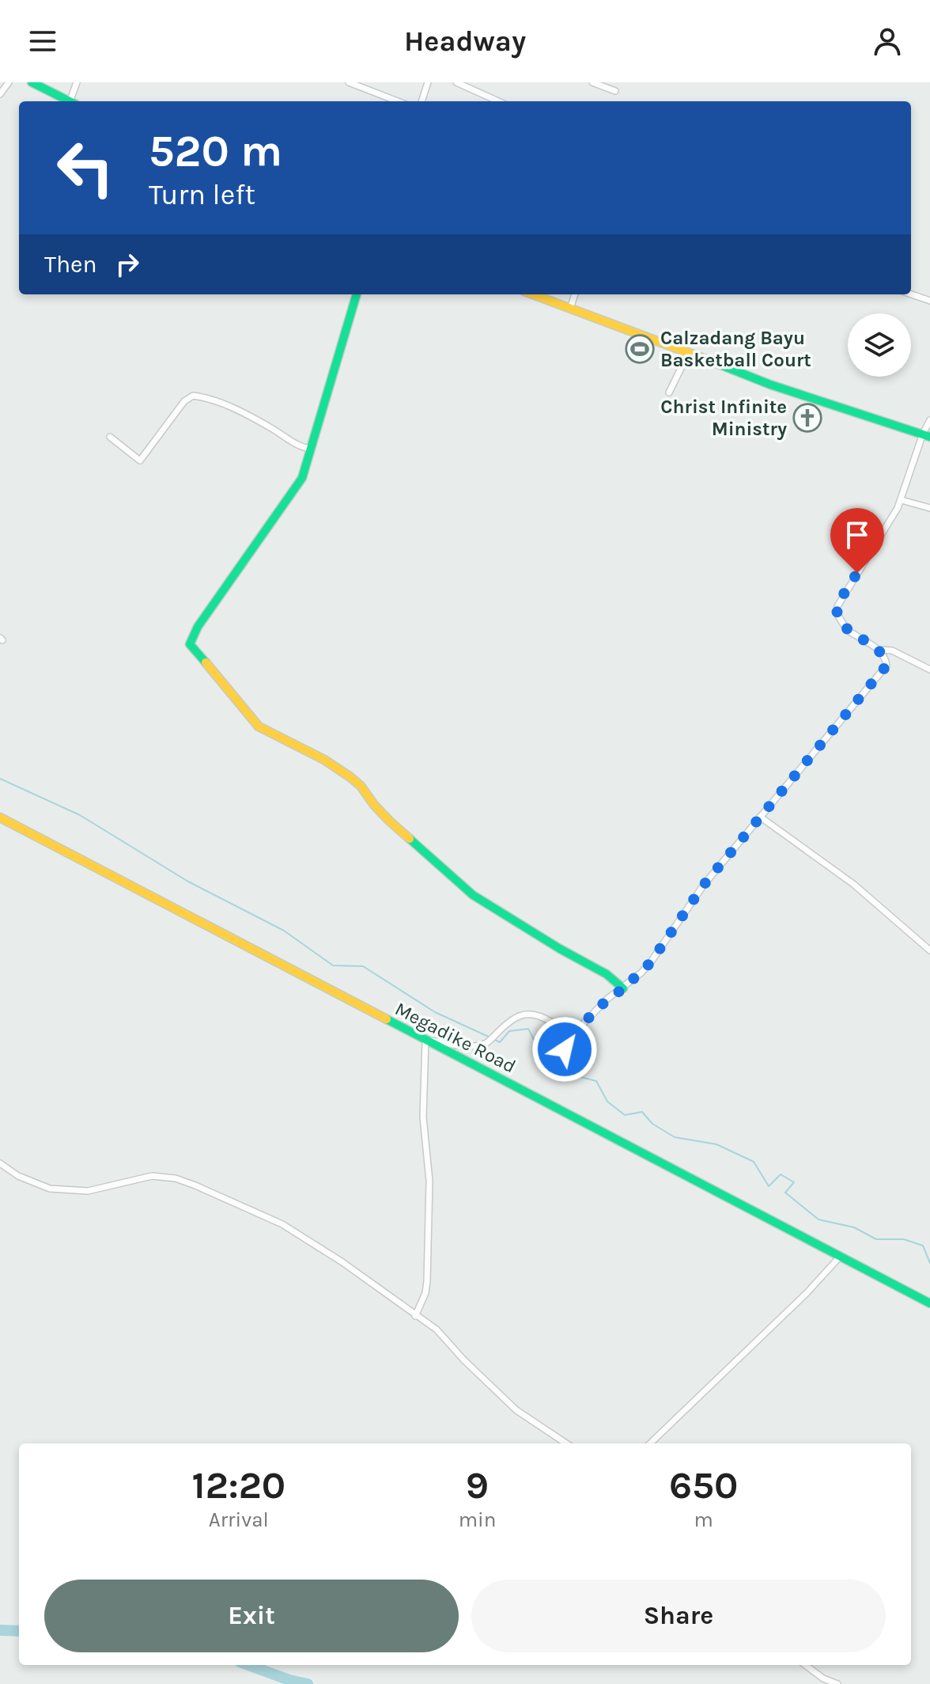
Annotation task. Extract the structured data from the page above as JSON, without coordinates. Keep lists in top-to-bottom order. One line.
{"streets":{"street":["Megadike Road"]},"places":{"sports":["Calzadang Bayu Basketball Court"],"church":["Christ Infinite Ministry"]},"page":{"header":"Headway","turn":["520 m","Turn left"],"then":"Then","eta":["12:20","Arrival","9","min","650","m"],"buttons":["Exit","Share"]}}
